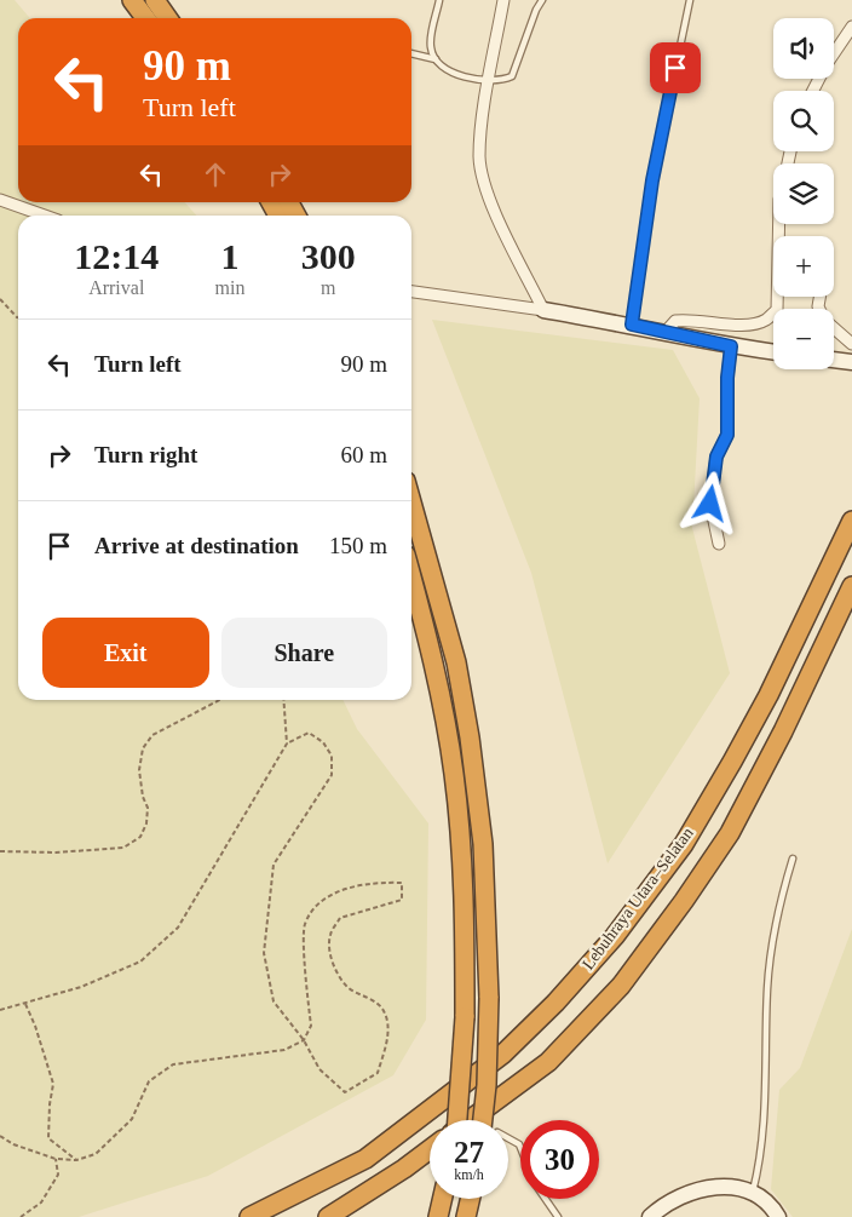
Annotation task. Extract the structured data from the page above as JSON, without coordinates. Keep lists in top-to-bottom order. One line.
{"streets":{"highway":["Lebuhraya Utara–Selatan"]},"page":{"map_buttons":["+","−"],"turn":["90 m","Turn left"],"eta":["12:14","Arrival","1","min","300","m"],"list":[{"name":"Turn left","value":"90 m"},{"name":"Turn right","value":"60 m"},{"name":"Arrive at destination","value":"150 m"}],"buttons":["Exit","Share"],"speed":"27 km/h","limit":"30"}}
